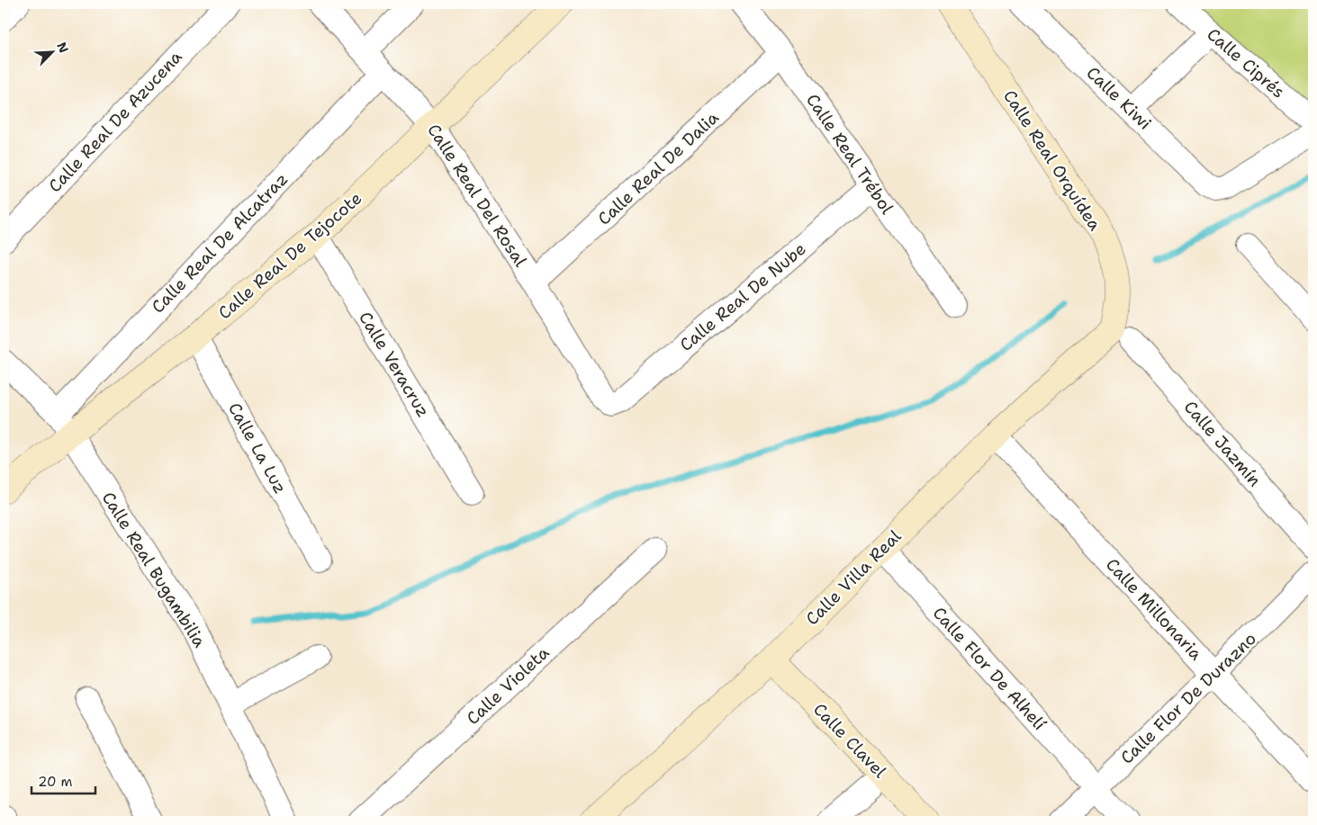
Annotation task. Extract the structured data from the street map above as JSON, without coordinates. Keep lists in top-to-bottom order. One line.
{"streets":{"street":["Calle Ciprés","Calle Kiwi","Calle Real De Azucena","Calle Real Trébol","Calle Real Orquídea","Calle Real De Dalia","Calle Real Del Rosal","Calle Real De Alcatraz","Calle Real De Tejocote","Calle Real De Nube","Calle Veracruz","Calle Jazmín","Calle La Luz","Calle Real Bugambilia","Calle Villa Real","Calle Millonaria","Calle Flor De Alhelí","Calle Violeta","Calle Flor De Durazno","Calle Clavel"]},"crossings":[["Calle Real Trébol","Calle Real De Dalia"],["Calle Real Trébol","Calle Real De Nube"],["Calle Real Orquídea","Calle Jazmín"],["Calle Real Orquídea","Calle Villa Real"],["Calle Real De Dalia","Calle Real Del Rosal"],["Calle Real Del Rosal","Calle Real De Alcatraz"],["Calle Real Del Rosal","Calle Real De Tejocote"],["Calle Real Del Rosal","Calle Real De Nube"],["Calle Real De Alcatraz","Calle Real De Tejocote"],["Calle Real De Alcatraz","Calle Real Bugambilia"],["Calle Real De Tejocote","Calle Veracruz"],["Calle Real De Tejocote","Calle La Luz"],["Calle Real De Tejocote","Calle Real Bugambilia"],["Calle Jazmín","Calle Villa Real"],["Calle Villa Real","Calle Millonaria"],["Calle Villa Real","Calle Flor De Alhelí"],["Calle Villa Real","Calle Clavel"],["Calle Millonaria","Calle Flor De Durazno"],["Calle Flor De Alhelí","Calle Flor De Durazno"]],"scale_bar":"20 m","north":"top right"}
